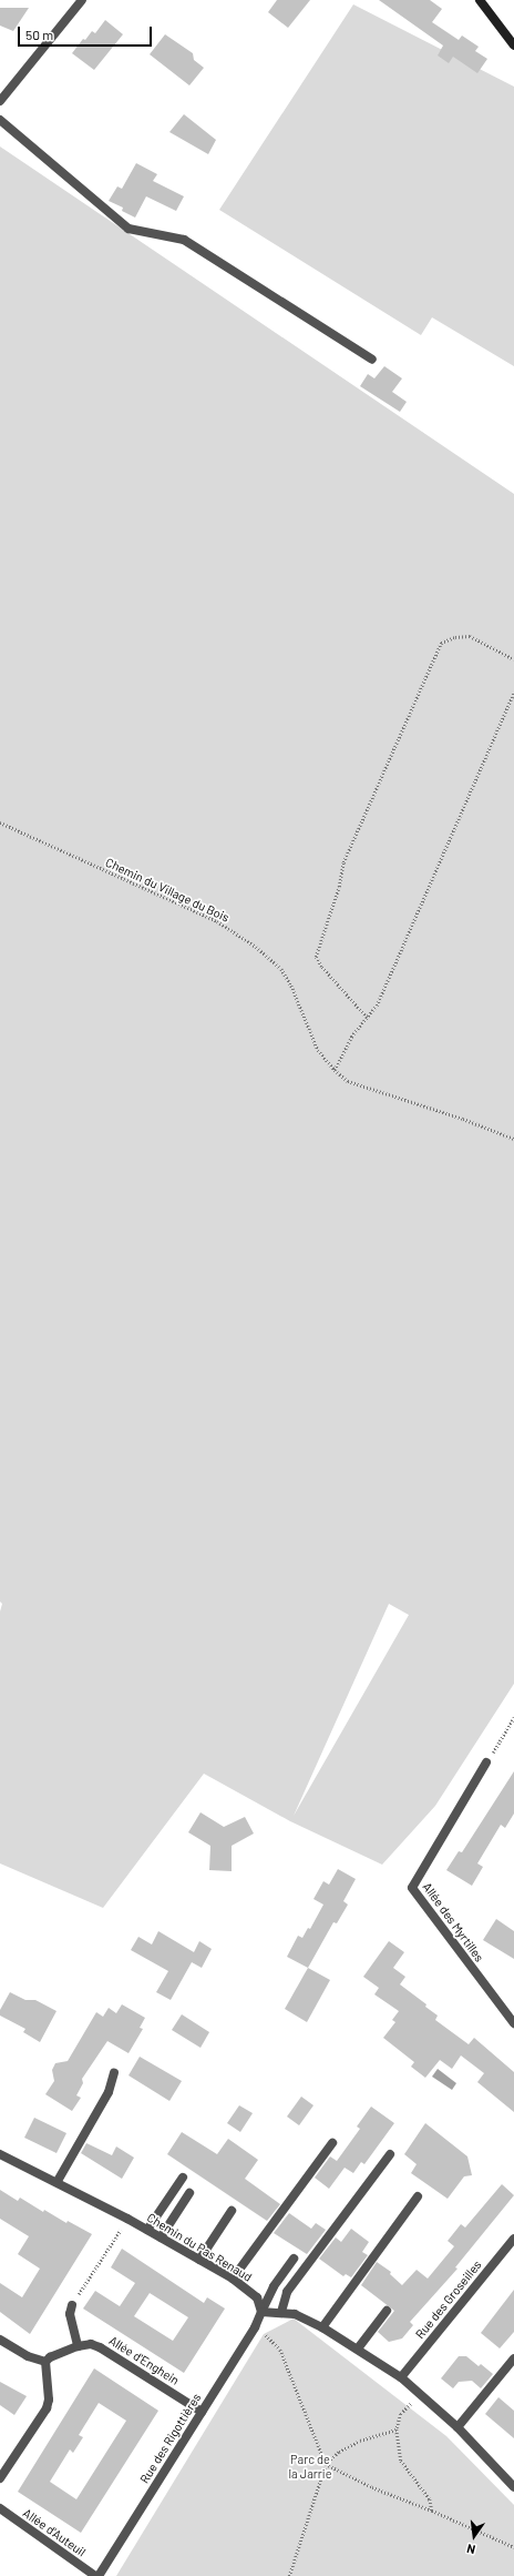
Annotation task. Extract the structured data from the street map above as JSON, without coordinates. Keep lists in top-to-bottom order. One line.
{"streets":{"street":["Allée des Myrtilles","Chemin du Pas Renaud","Rue des Groseilles","Allée d'Enghein","Rue des Rigottières","Allée d'Auteuil"],"path":["Chemin du Village du Bois"]},"crossings":[["Chemin du Pas Renaud","Rue des Rigottières"],["Allée d'Enghein","Rue des Rigottières"]],"parks":["Parc de la Jarrie"],"scale_bar":"50 m","north":"bottom"}
